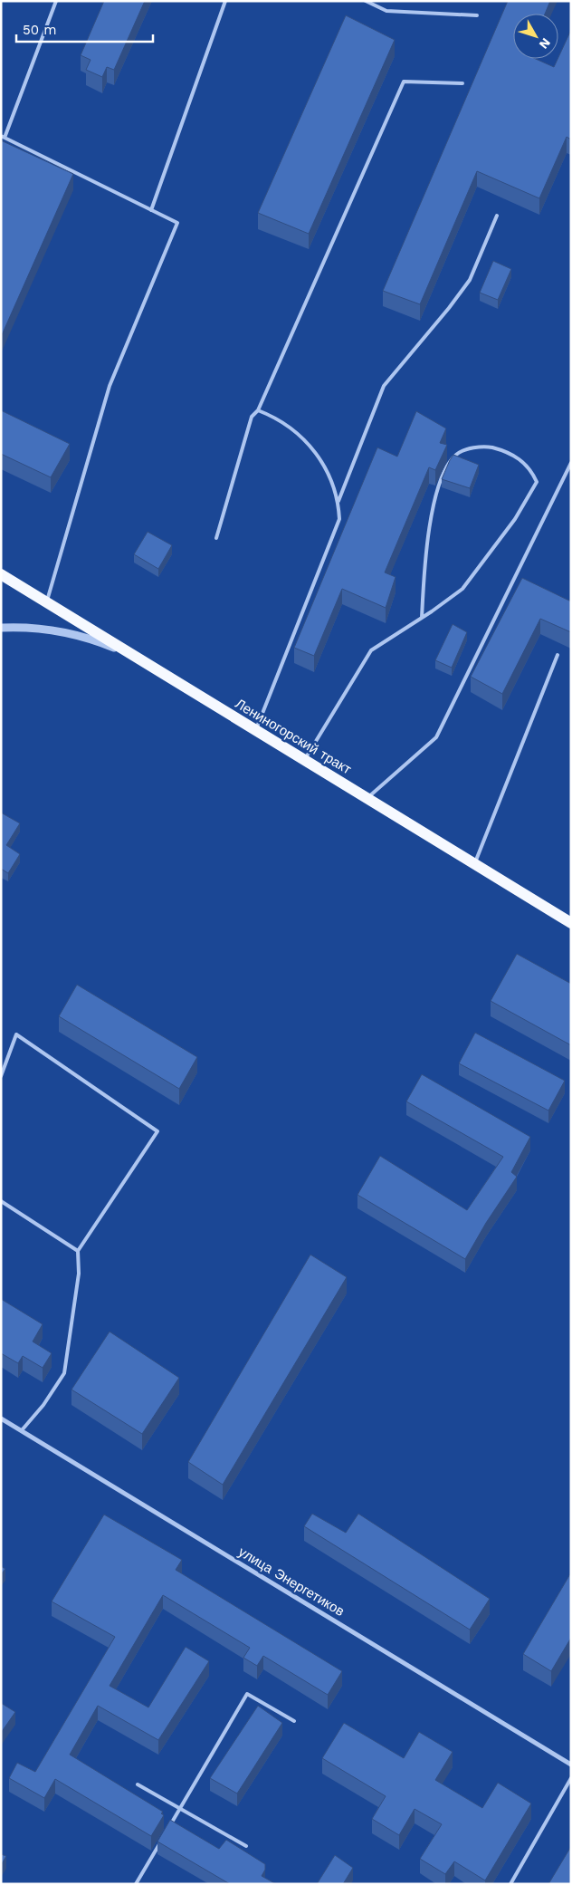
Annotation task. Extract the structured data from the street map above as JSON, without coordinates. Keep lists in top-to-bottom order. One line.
{"streets":{"main road":["Лениногорский тракт"],"street":["улица Энергетиков"]},"scale_bar":"50 m","north":"bottom right"}
